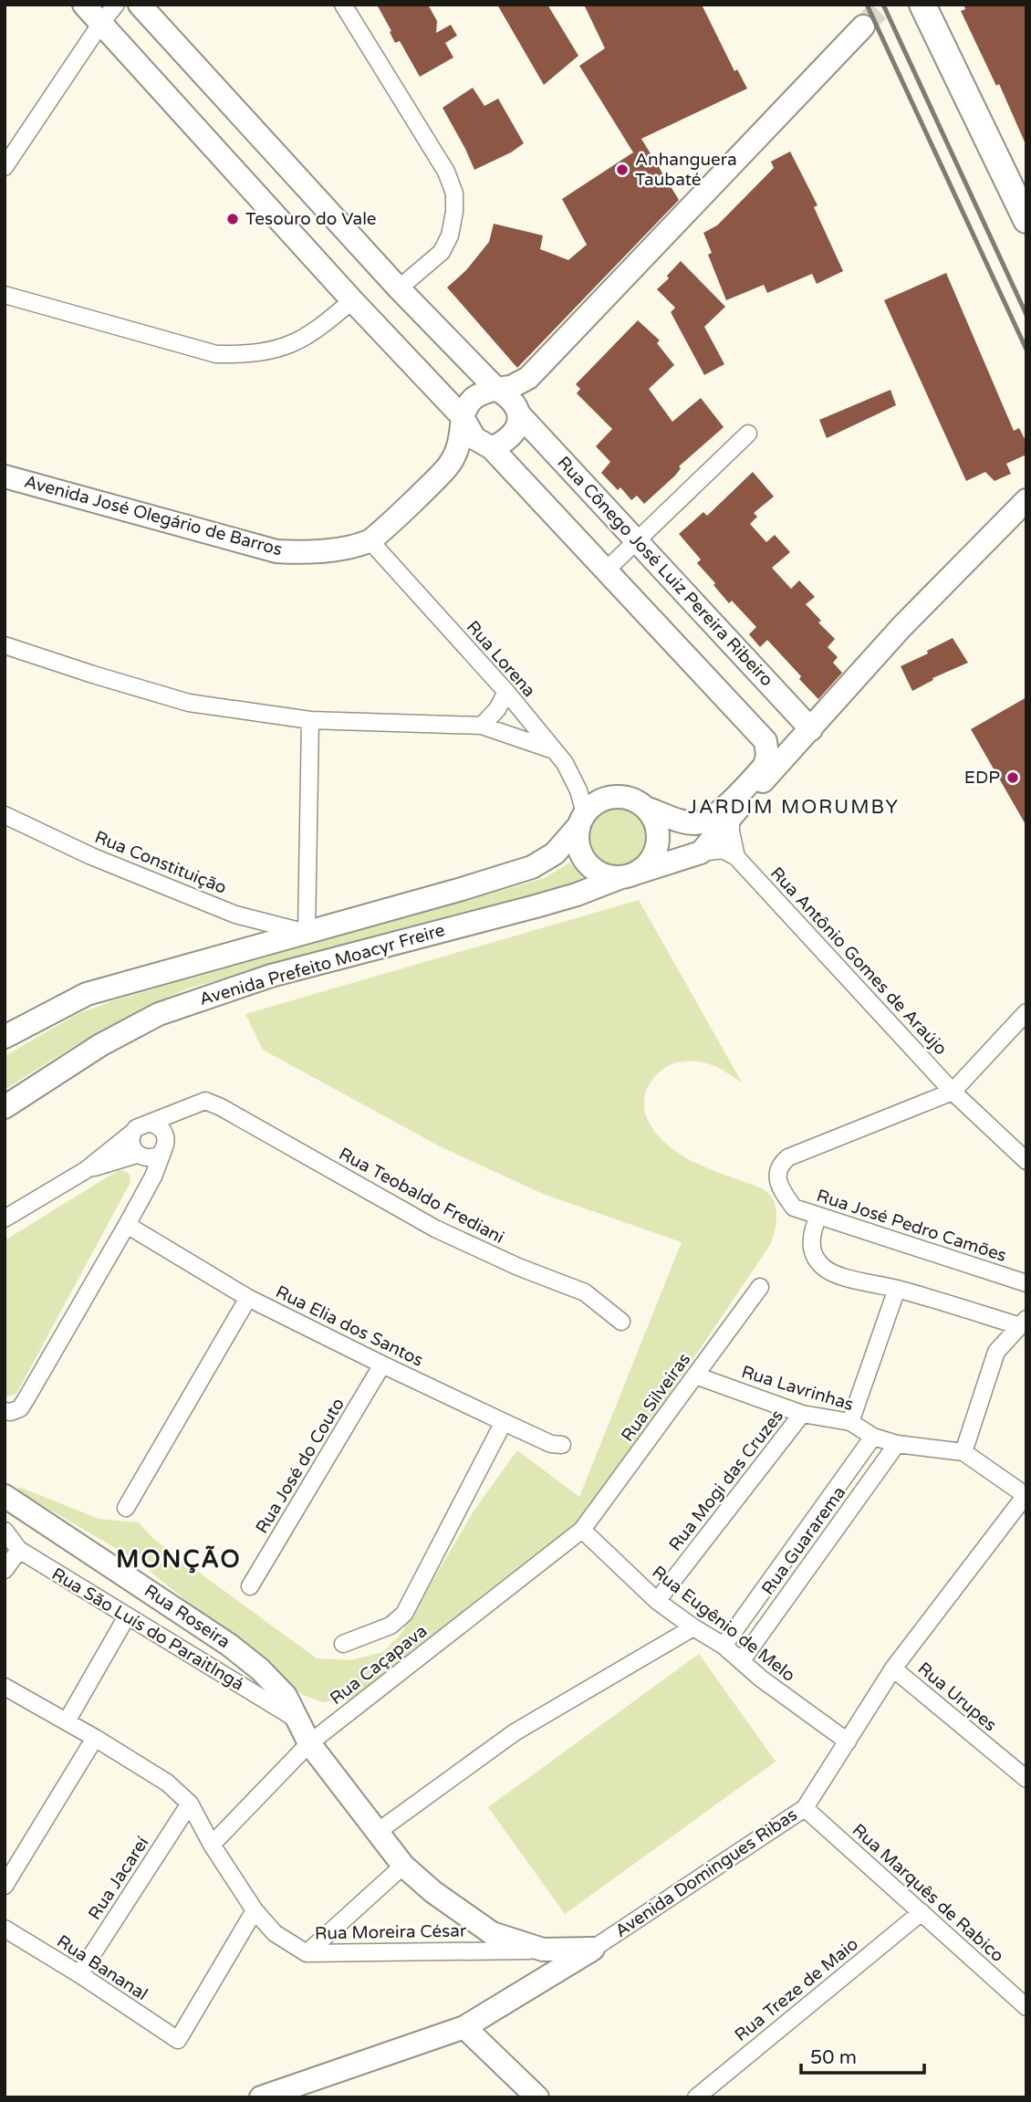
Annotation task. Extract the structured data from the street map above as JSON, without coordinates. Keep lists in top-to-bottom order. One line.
{"streets":{"street":["Avenida José Olegário de Barros","Rua Cônego José Luiz Pereira Ribeiro","Rua Lorena","Rua Constituição","Rua Antônio Gomes de Araújo","Avenida Prefeito Moacyr Freire","Rua Teobaldo Frediani","Rua José Pedro Camões","Rua Elia dos Santos","Rua Lavrinhas","Rua Silveiras","Rua José do Couto","Rua Mogi das Cruzes","Rua Guararema","Rua Roseira","Rua Eugênio de Melo","Rua São Luís do ParaitIngá","Rua Caçapava","Rua Urupes","Avenida Domingues Ribas","Rua Jacareí","Rua Marquês de Rabico","Rua Moreira César","Rua Bananal","Rua Treze de Maio"]},"crossings":[["Avenida José Olegário de Barros","Rua Lorena"],["Rua Lorena","Avenida Prefeito Moacyr Freire"],["Rua Constituição","Avenida Prefeito Moacyr Freire"],["Rua Antônio Gomes de Araújo","Rua José Pedro Camões"],["Rua Elia dos Santos","Rua José do Couto"],["Rua Lavrinhas","Rua Silveiras"],["Rua Lavrinhas","Rua Mogi das Cruzes"],["Rua Lavrinhas","Rua Guararema"],["Rua Lavrinhas","Avenida Domingues Ribas"],["Rua Silveiras","Rua Eugênio de Melo"],["Rua Silveiras","Rua Caçapava"],["Rua Mogi das Cruzes","Rua Eugênio de Melo"],["Rua Guararema","Rua Eugênio de Melo"],["Rua Roseira","Rua São Luís do ParaitIngá"],["Rua Roseira","Rua Caçapava"],["Rua Eugênio de Melo","Rua Caçapava"],["Rua Eugênio de Melo","Avenida Domingues Ribas"],["Rua Caçapava","Rua Moreira César"],["Rua Urupes","Avenida Domingues Ribas"],["Avenida Domingues Ribas","Rua Marquês de Rabico"],["Rua Jacareí","Rua Moreira César"],["Rua Jacareí","Rua Bananal"],["Rua Marquês de Rabico","Rua Treze de Maio"],["Rua Moreira César","Rua Bananal"]],"districts":["JARDIM MORUMBY","MONÇÃO"],"places":["Anhanguera Taubaté","Tesouro do Vale","EDP"],"scale_bar":"50 m"}
